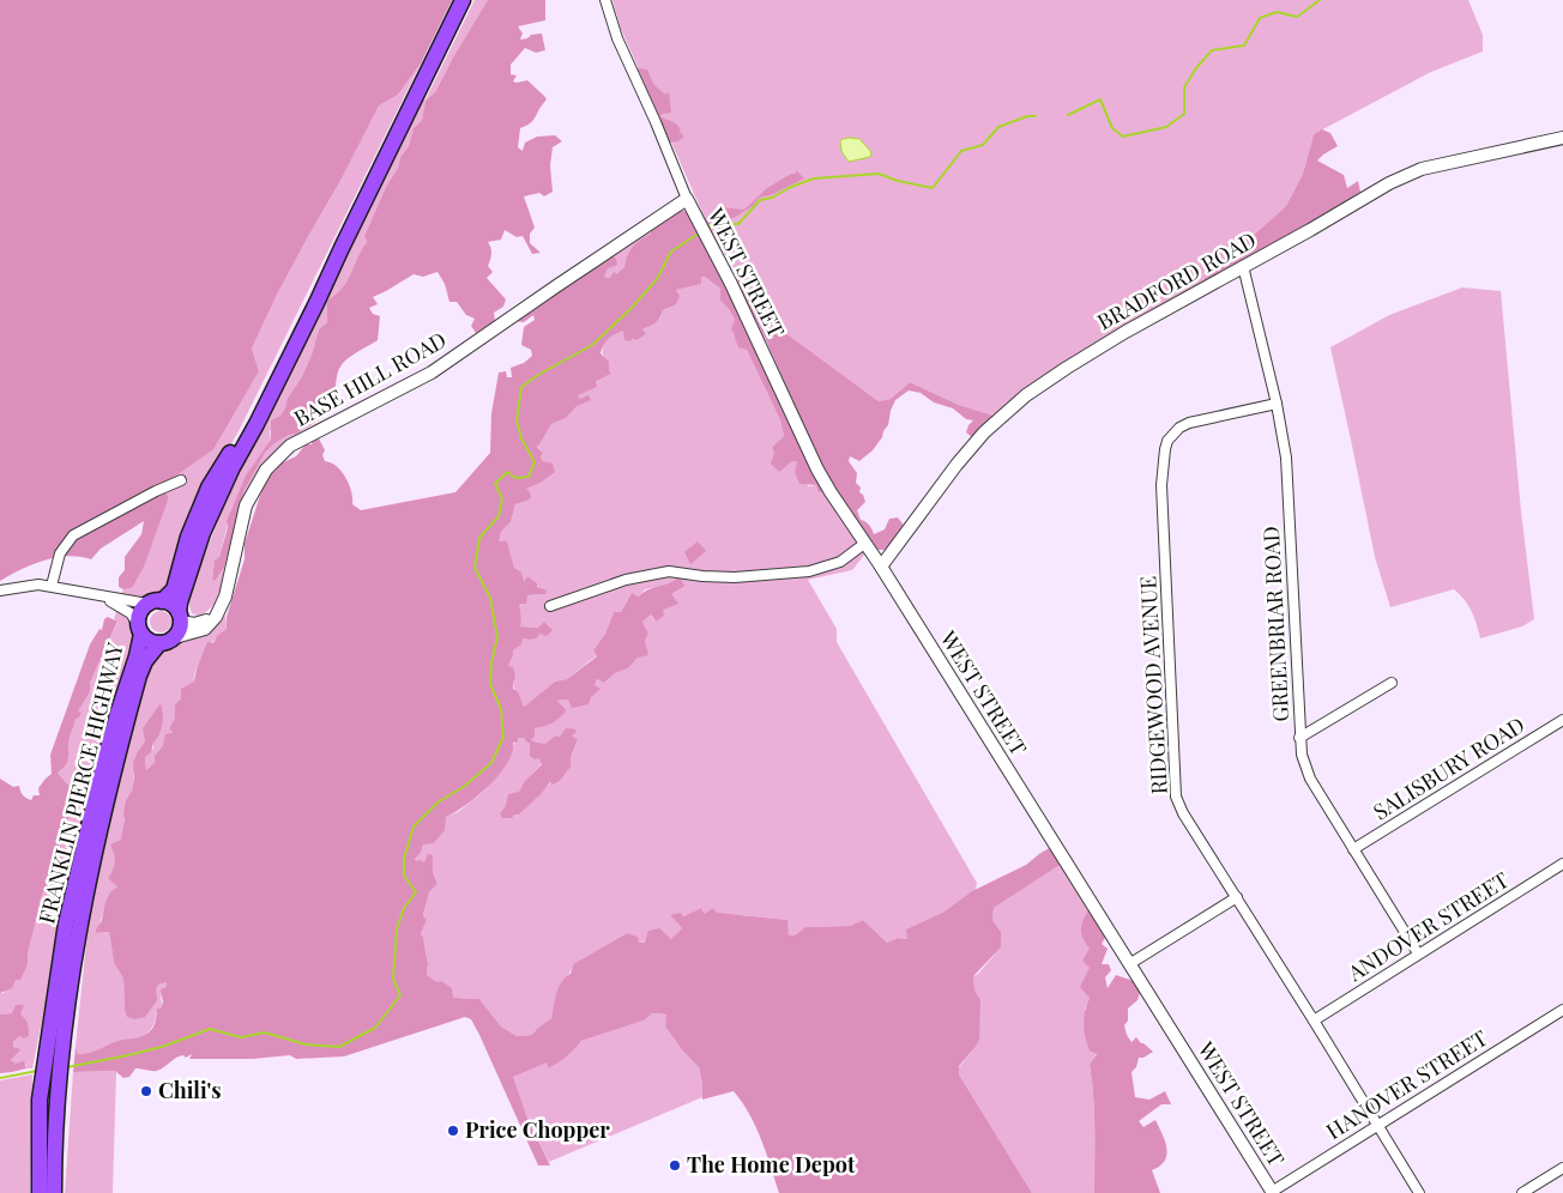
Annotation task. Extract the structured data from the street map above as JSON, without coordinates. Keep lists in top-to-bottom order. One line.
{"streets":{"highway":["FRANKLIN PIERCE HIGHWAY"],"street":["WEST STREET","BRADFORD ROAD","BASE HILL ROAD","GREENBRIAR ROAD","RIDGEWOOD AVENUE","SALISBURY ROAD","ANDOVER STREET","HANOVER STREET"]},"crossings":[["WEST STREET","BRADFORD ROAD"],["WEST STREET","BASE HILL ROAD"],["WEST STREET","HANOVER STREET"],["BRADFORD ROAD","GREENBRIAR ROAD"],["GREENBRIAR ROAD","RIDGEWOOD AVENUE"],["GREENBRIAR ROAD","SALISBURY ROAD"],["GREENBRIAR ROAD","ANDOVER STREET"],["RIDGEWOOD AVENUE","ANDOVER STREET"],["RIDGEWOOD AVENUE","HANOVER STREET"]],"places":["Chili's","Price Chopper","The Home Depot"]}
